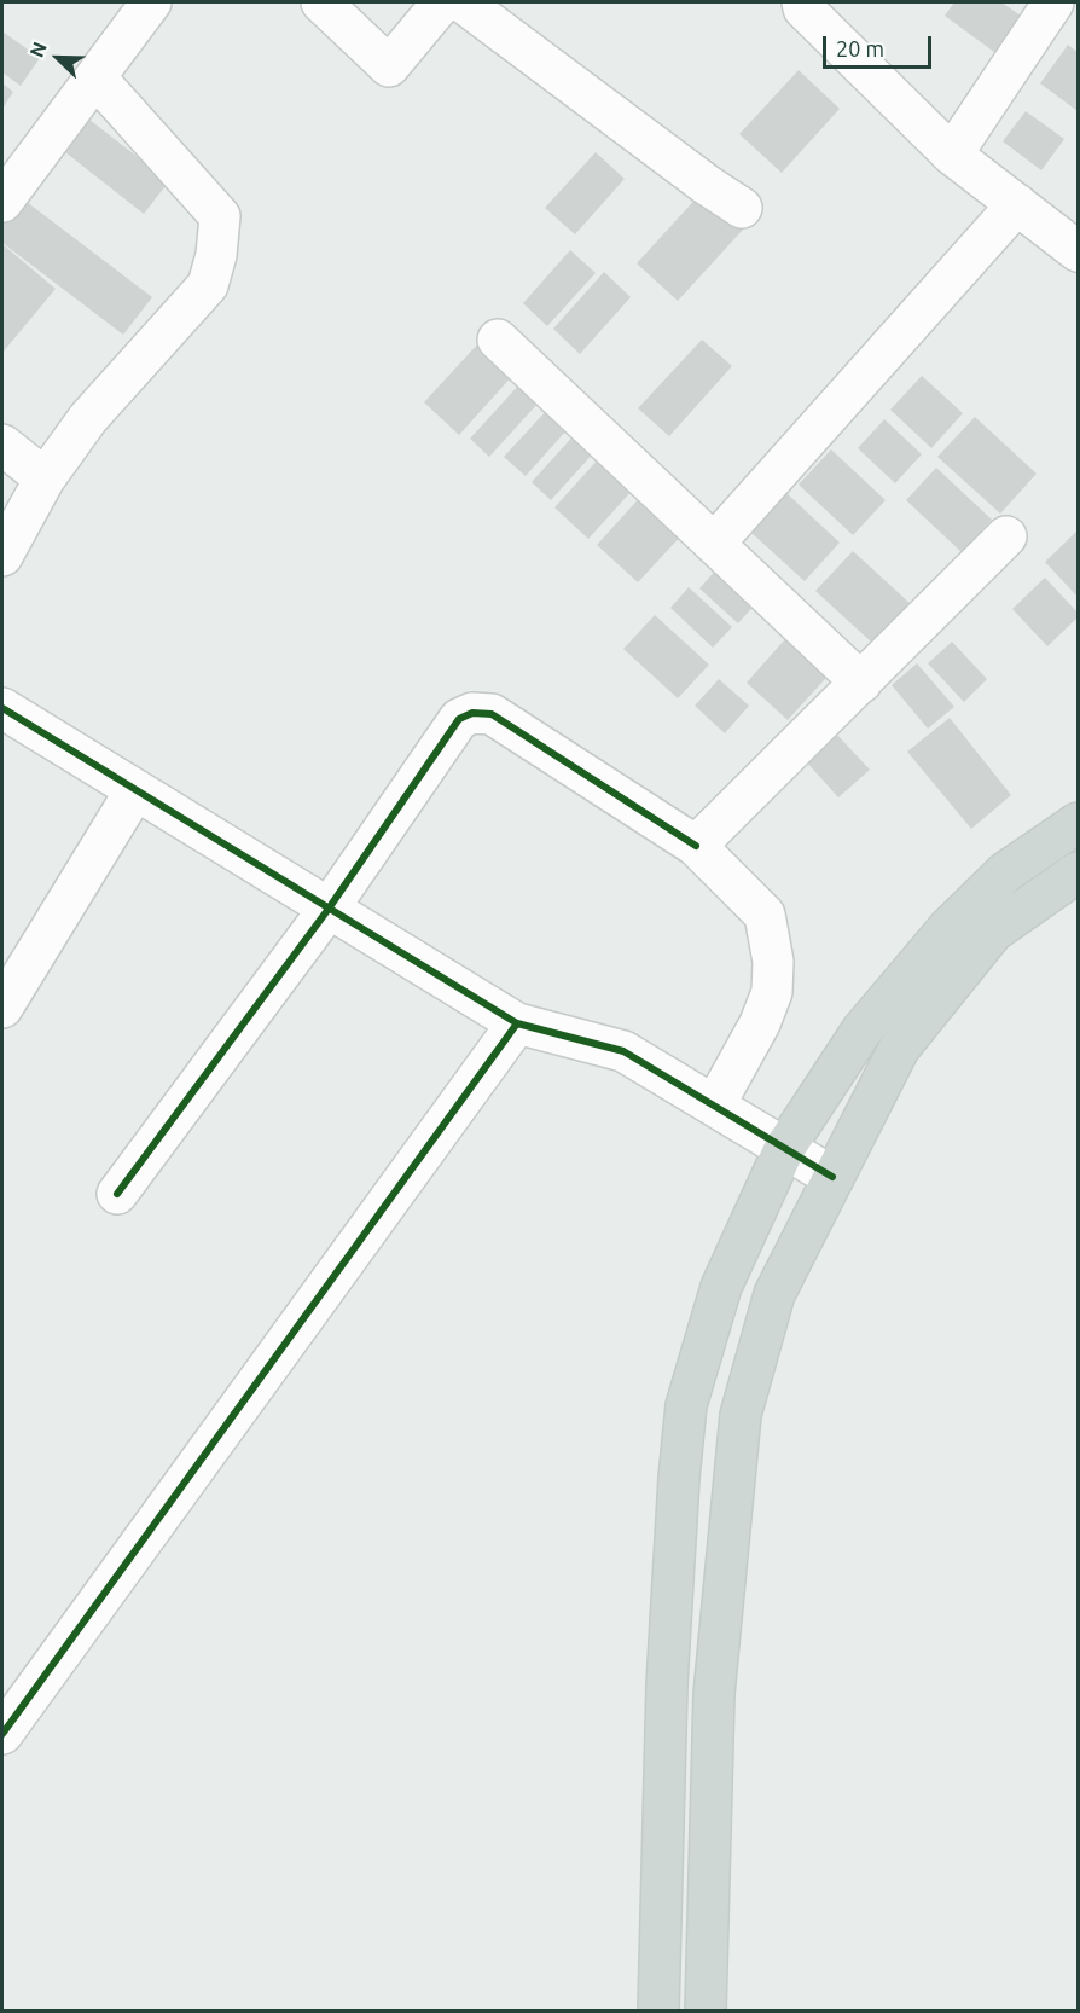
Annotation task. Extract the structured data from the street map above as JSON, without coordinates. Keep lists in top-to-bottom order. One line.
{"scale_bar":"20 m","north":"top left"}
